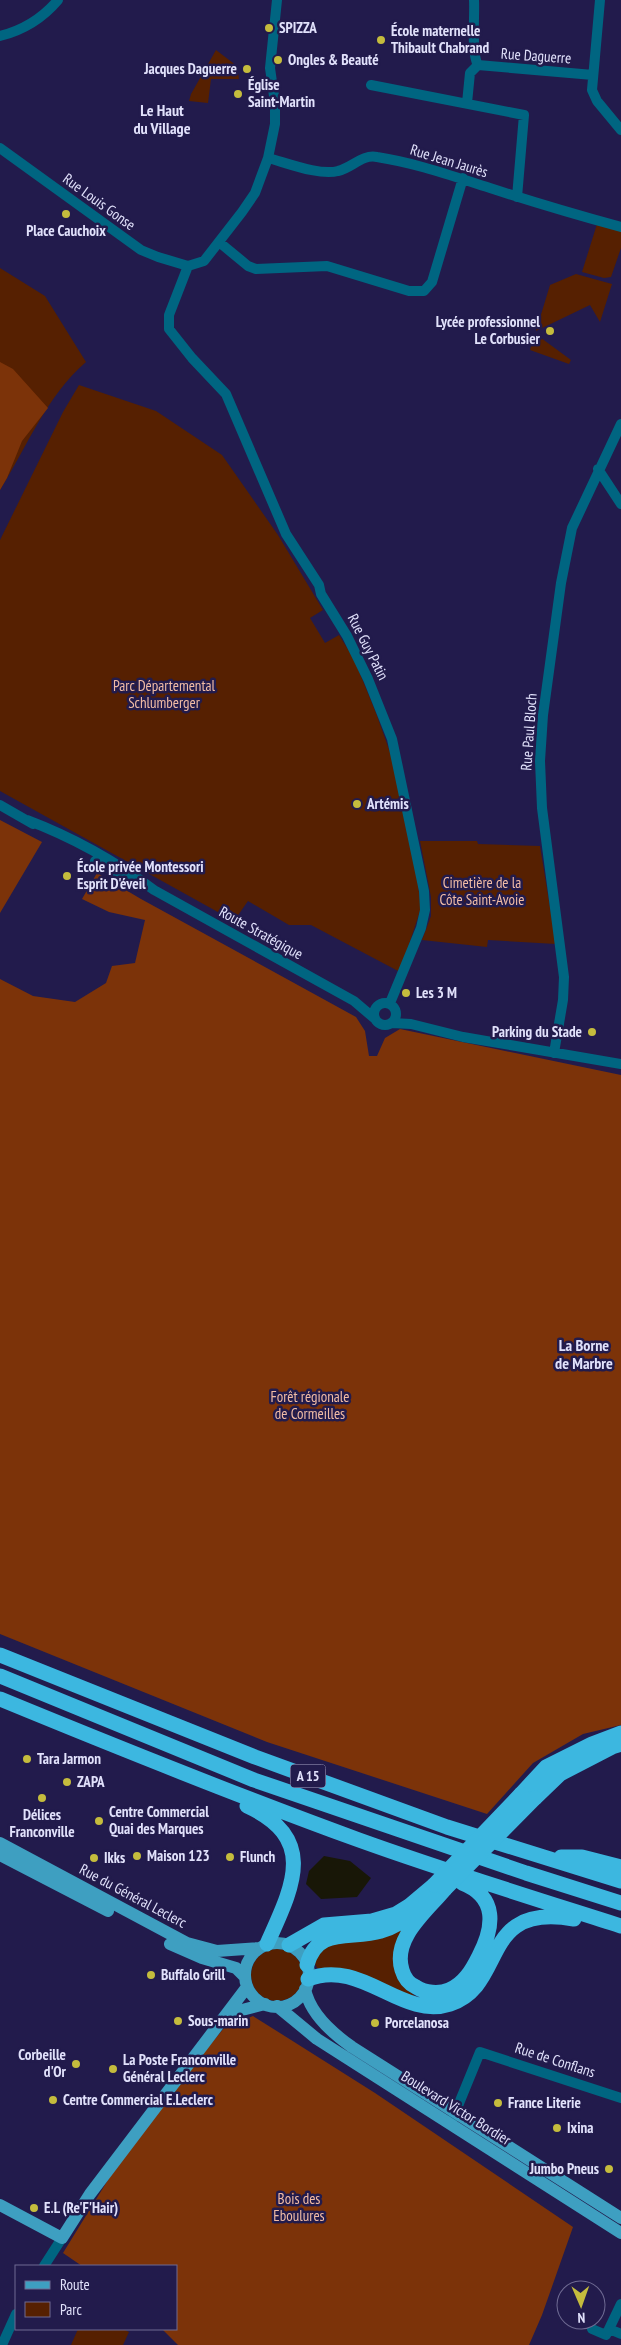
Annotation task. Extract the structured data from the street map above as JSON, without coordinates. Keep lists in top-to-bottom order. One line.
{"streets":{"highway":["A 15"],"main road":["Rue du Général Leclerc","Boulevard Victor Bordier"],"street":["Rue Daguerre","Rue Jean Jaurès","Rue Louis Gonse","Rue Guy Patin","Rue Paul Bloch","Route Stratégique","Rue de Conflans"]},"crossings":[["Rue Louis Gonse","Rue Guy Patin"],["Rue Guy Patin","Route Stratégique"],["Rue du Général Leclerc","Boulevard Victor Bordier"],["Rue de Conflans","Boulevard Victor Bordier"]],"districts":["Le Haut du Village","La Borne de Marbre"],"parks":["Parc Départemental Schlumberger","Cimetière de la Côte Saint-Avoie","Forêt régionale de Cormeilles","Bois des Eboulures"],"places":["SPIZZA","École maternelle Thibault Chabrand","Ongles & Beauté","Jacques Daguerre","Église Saint-Martin","Place Cauchoix","Lycée professionnel Le Corbusier","Artémis","École privée Montessori Esprit D'éveil","Les 3 M","Parking du Stade","Tara Jarmon","ZAPA","Délices Franconville","Centre Commercial Quai des Marques","Maison 123","Flunch","Ikks","Buffalo Grill","Sous-marin","Porcelanosa","Corbeille d'Or","La Poste Franconville Général Leclerc","Centre Commercial E.Leclerc","France Literie","Ixina","Jumbo Pneus","E.L (Re'F'Hair)"],"legend":["Route","Parc"],"north":"bottom"}
